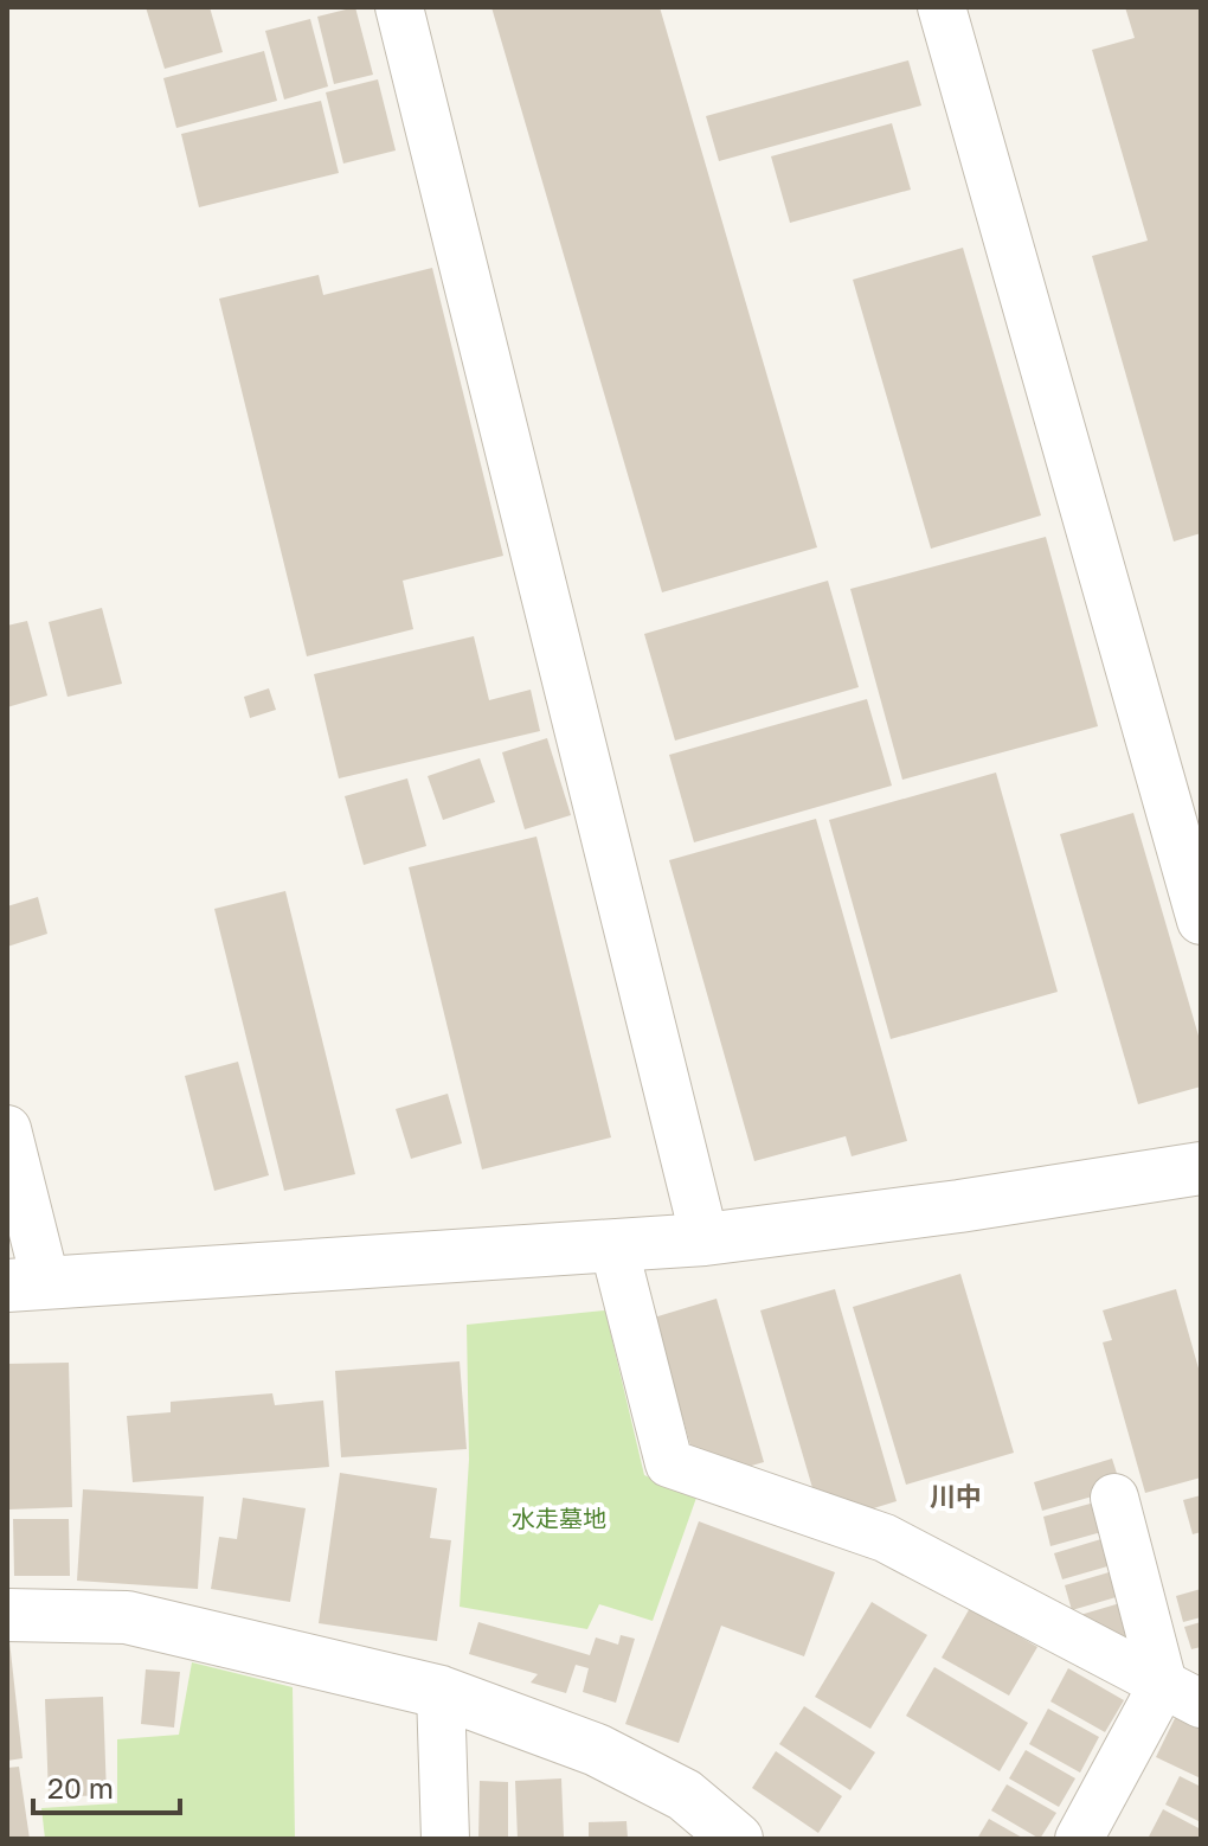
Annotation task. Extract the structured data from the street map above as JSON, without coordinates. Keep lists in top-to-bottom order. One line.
{"districts":["川中"],"parks":["水走墓地"],"scale_bar":"20 m"}
